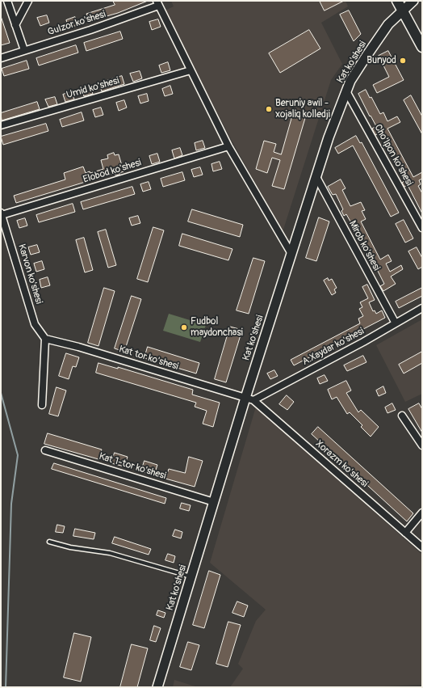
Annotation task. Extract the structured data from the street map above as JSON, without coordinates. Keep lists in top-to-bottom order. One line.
{"streets":{"street":["Gulzor ko'shesi","Kat ko'shesi","Umid ko'shesi","Cho'lpon ko'shesi","Elobod ko'shesi","Mirob ko'shesi","Karvon ko'shesi","A.Xaydar ko'shesi","Kat tor ko'shesi","Xorazm ko'shesi","Kat 1-tor ko'shesi"]},"crossings":[["Kat ko'shesi","Cho'lpon ko'shesi"],["Kat ko'shesi","Mirob ko'shesi"],["Kat ko'shesi","A.Xaydar ko'shesi"],["Kat ko'shesi","Kat tor ko'shesi"],["Kat ko'shesi","Xorazm ko'shesi"],["Kat ko'shesi","Kat 1-tor ko'shesi"],["Elobod ko'shesi","Karvon ko'shesi"],["Mirob ko'shesi","A.Xaydar ko'shesi"],["Karvon ko'shesi","Kat tor ko'shesi"],["A.Xaydar ko'shesi","Kat tor ko'shesi"],["A.Xaydar ko'shesi","Xorazm ko'shesi"],["Kat tor ko'shesi","Xorazm ko'shesi"]],"places":["Bunyod","Beruniy awil - xojaliq kolledji","Fudbol maydonchasi"]}
